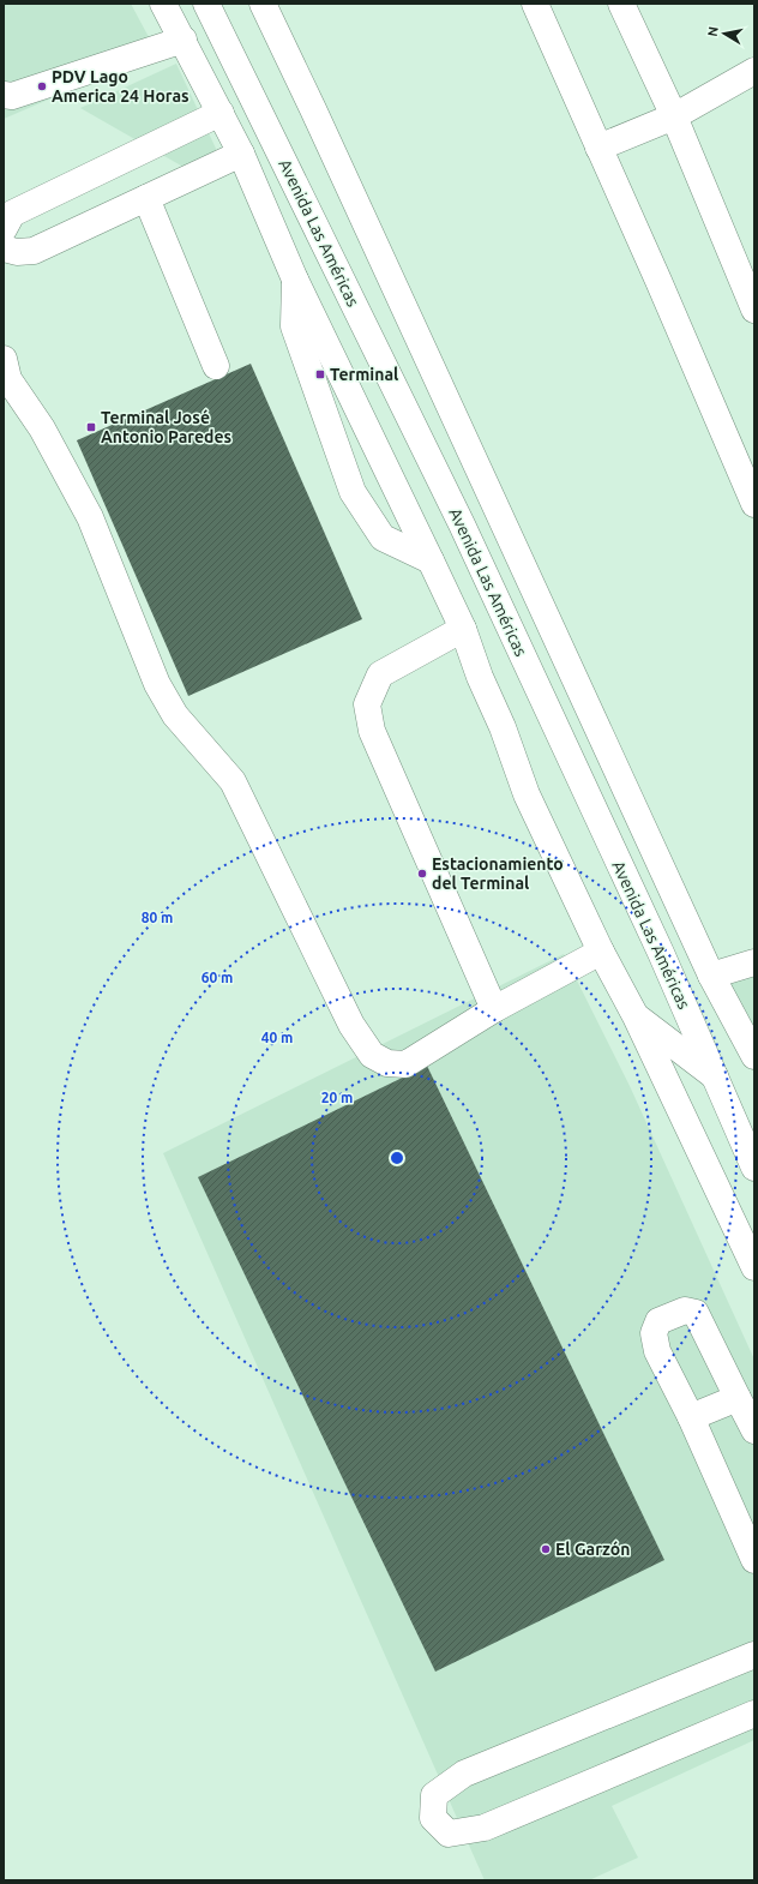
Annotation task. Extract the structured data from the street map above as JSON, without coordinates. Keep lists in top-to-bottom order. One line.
{"streets":{"street":["Avenida Las Américas"]},"places":{"other":["PDV Lago America 24 Horas","Estacionamiento del Terminal","El Garzón"],"transit":["Terminal","Terminal José Antonio Paredes"]},"north":"left","rings":["80 m","60 m","40 m","20 m"]}
